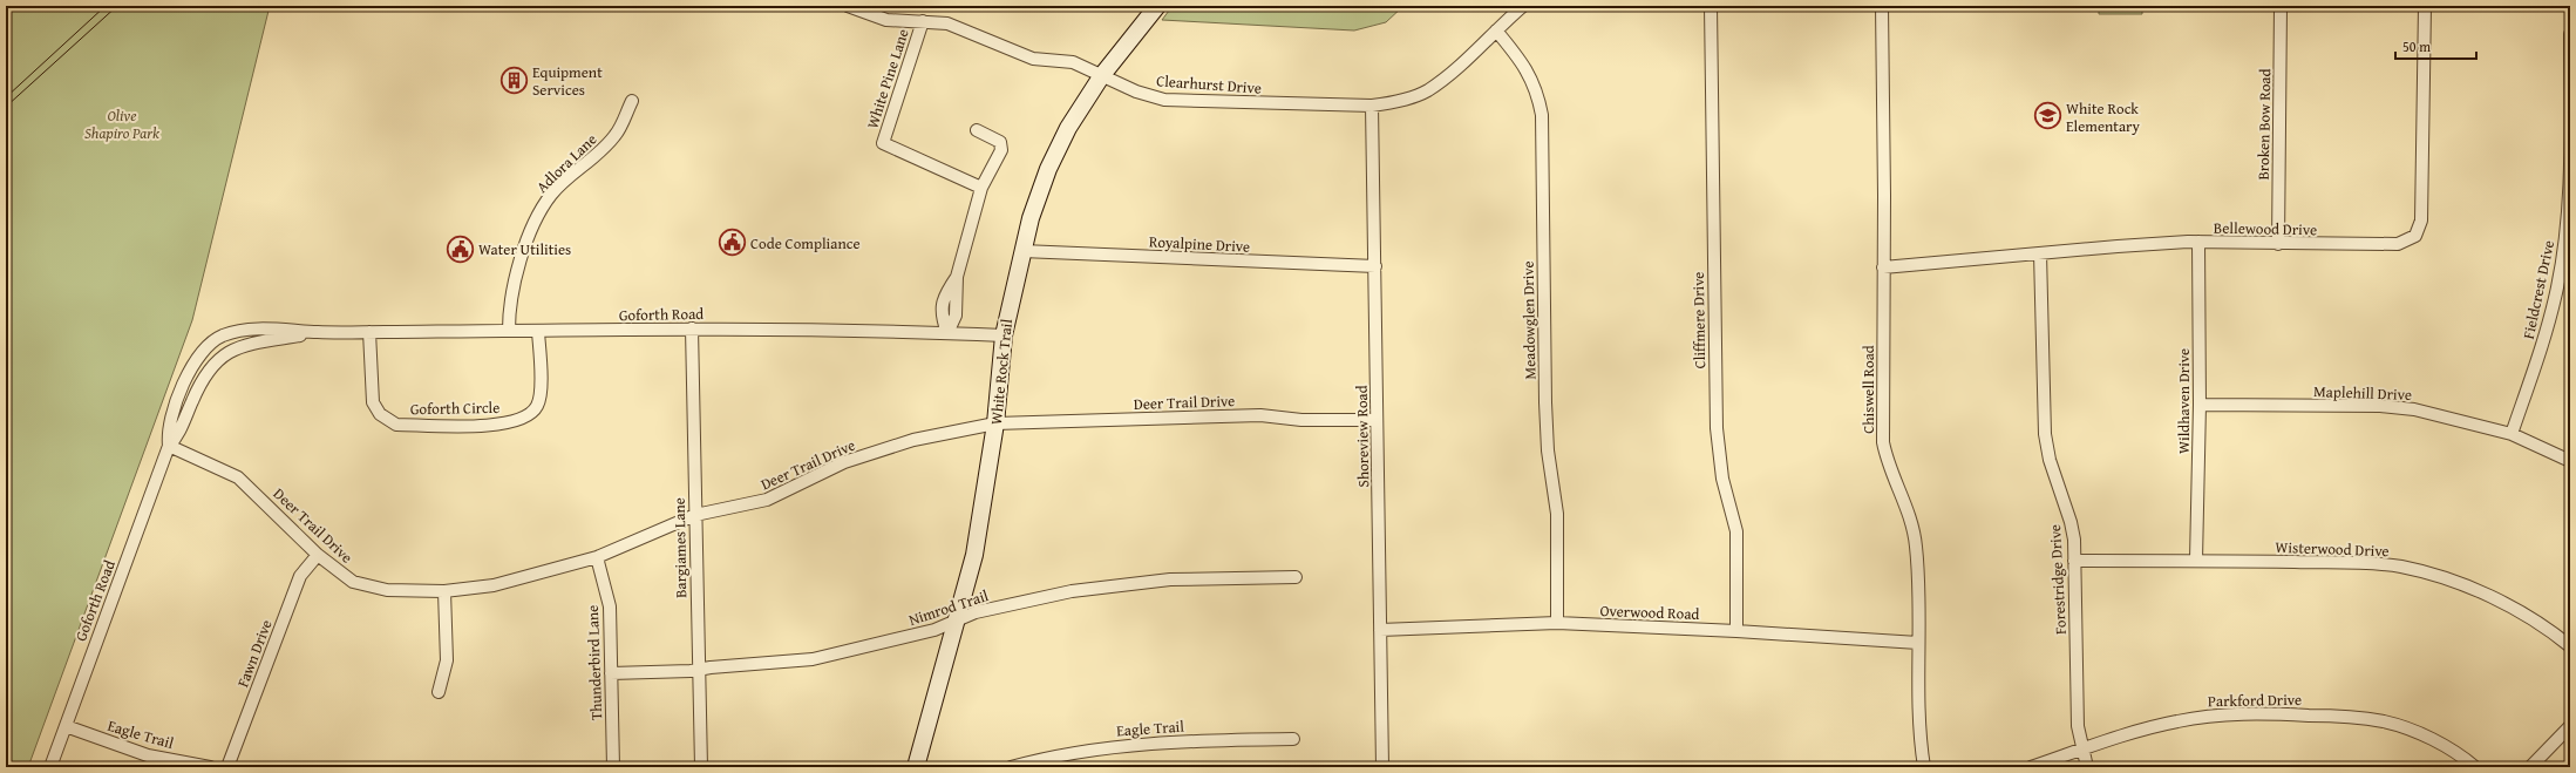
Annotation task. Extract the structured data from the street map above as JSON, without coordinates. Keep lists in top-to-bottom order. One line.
{"streets":{"street":["White Pine Lane","Clearhurst Drive","Broken Bow Road","Adlora Lane","Bellewood Drive","Royalpine Drive","Fieldcrest Drive","Goforth Road","Meadowglen Drive","Cliffmere Drive","White Rock Trail","Chiswell Road","Maplehill Drive","Wildhaven Drive","Deer Trail Drive","Goforth Circle","Shoreview Road","Bargiames Lane","Wisterwood Drive","Forestridge Drive","Nimrod Trail","Overwood Road","Fawn Drive","Thunderbird Lane","Parkford Drive","Eagle Trail"]},"crossings":[["White Pine Lane","Clearhurst Drive"],["Clearhurst Drive","Meadowglen Drive"],["Clearhurst Drive","White Rock Trail"],["Clearhurst Drive","Shoreview Road"],["Broken Bow Road","Bellewood Drive"],["Adlora Lane","Goforth Road"],["Bellewood Drive","Chiswell Road"],["Bellewood Drive","Wildhaven Drive"],["Bellewood Drive","Forestridge Drive"],["Royalpine Drive","White Rock Trail"],["Royalpine Drive","Shoreview Road"],["Fieldcrest Drive","Maplehill Drive"],["Goforth Road","White Rock Trail"],["Goforth Road","Deer Trail Drive"],["Goforth Road","Goforth Circle"],["Goforth Road","Bargiames Lane"],["Goforth Road","Eagle Trail"],["Meadowglen Drive","Overwood Road"],["Cliffmere Drive","Overwood Road"],["White Rock Trail","Deer Trail Drive"],["White Rock Trail","Nimrod Trail"],["Chiswell Road","Overwood Road"],["Maplehill Drive","Wildhaven Drive"],["Wildhaven Drive","Wisterwood Drive"],["Deer Trail Drive","Shoreview Road"],["Deer Trail Drive","Bargiames Lane"],["Deer Trail Drive","Fawn Drive"],["Deer Trail Drive","Thunderbird Lane"],["Shoreview Road","Overwood Road"],["Bargiames Lane","Nimrod Trail"],["Wisterwood Drive","Forestridge Drive"],["Forestridge Drive","Parkford Drive"],["Nimrod Trail","Thunderbird Lane"]],"parks":["Olive Shapiro Park"],"places":{"building":["Equipment Services"],"school or university":["White Rock Elementary"],"public building":["Code Compliance","Water Utilities"]},"scale_bar":"50 m"}
